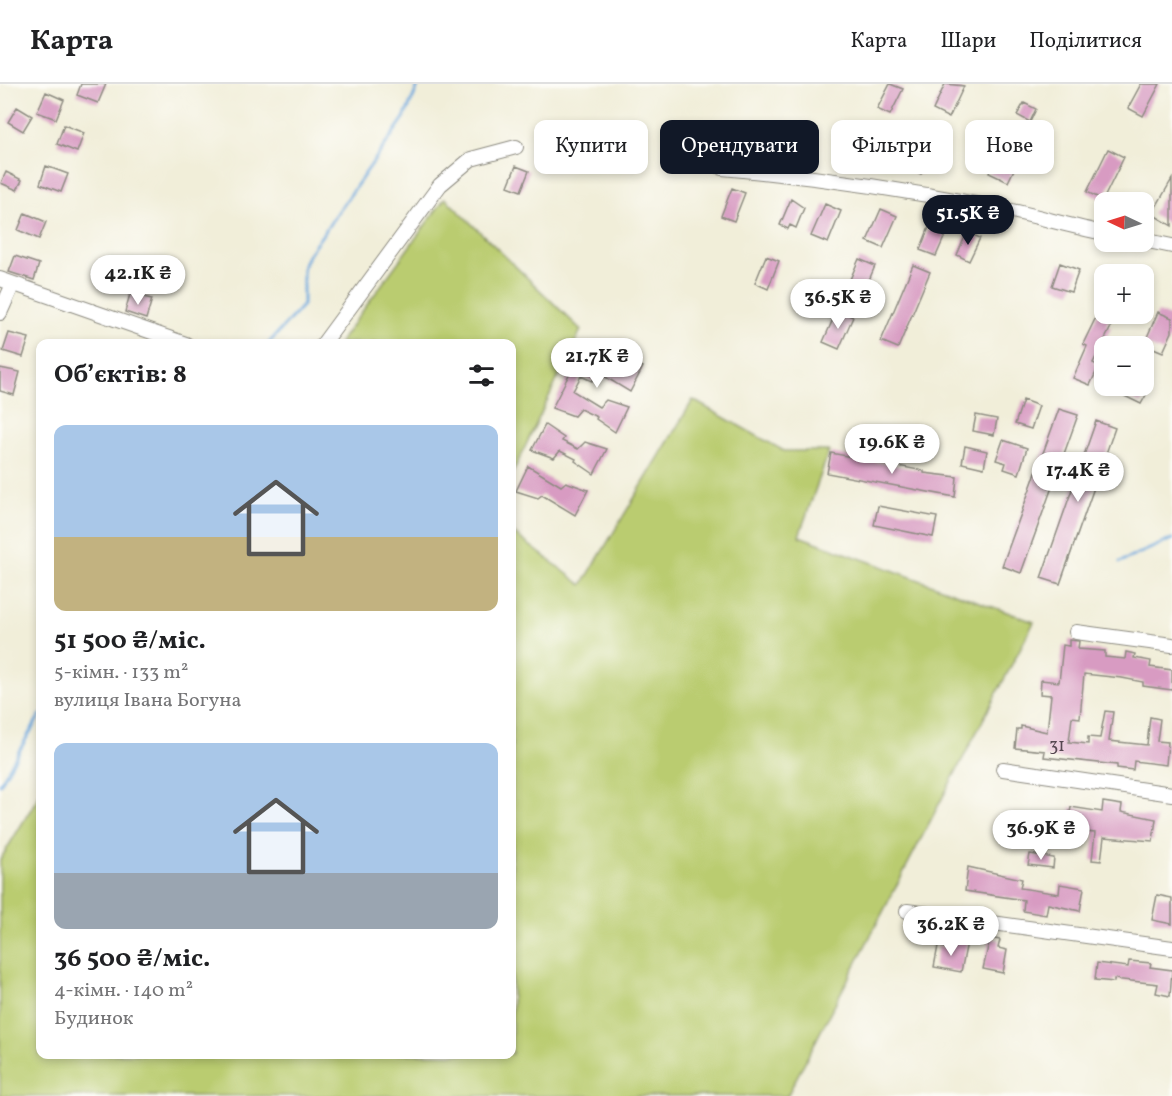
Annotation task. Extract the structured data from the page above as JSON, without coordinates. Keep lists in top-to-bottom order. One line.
{"house_numbers":["31"],"north":"left","page":{"header":"Карта","nav":["Карта","Шари","Поділитися"],"chip":["Купити","Орендувати","Фільтри","Нове"],"map_buttons":["+","−"],"price":["51.5K ₴","42.1K ₴","36.5K ₴","21.7K ₴","19.6K ₴","17.4K ₴","36.9K ₴","36.2K ₴"],"heading":"Об’єктів: 8","list":[{"name":"51 500 ₴/міс.","note":"5-кімн. · 133 m² · вулиця Івана Богуна"},{"name":"36 500 ₴/міс.","note":"4-кімн. · 140 m² · Будинок"}]}}
